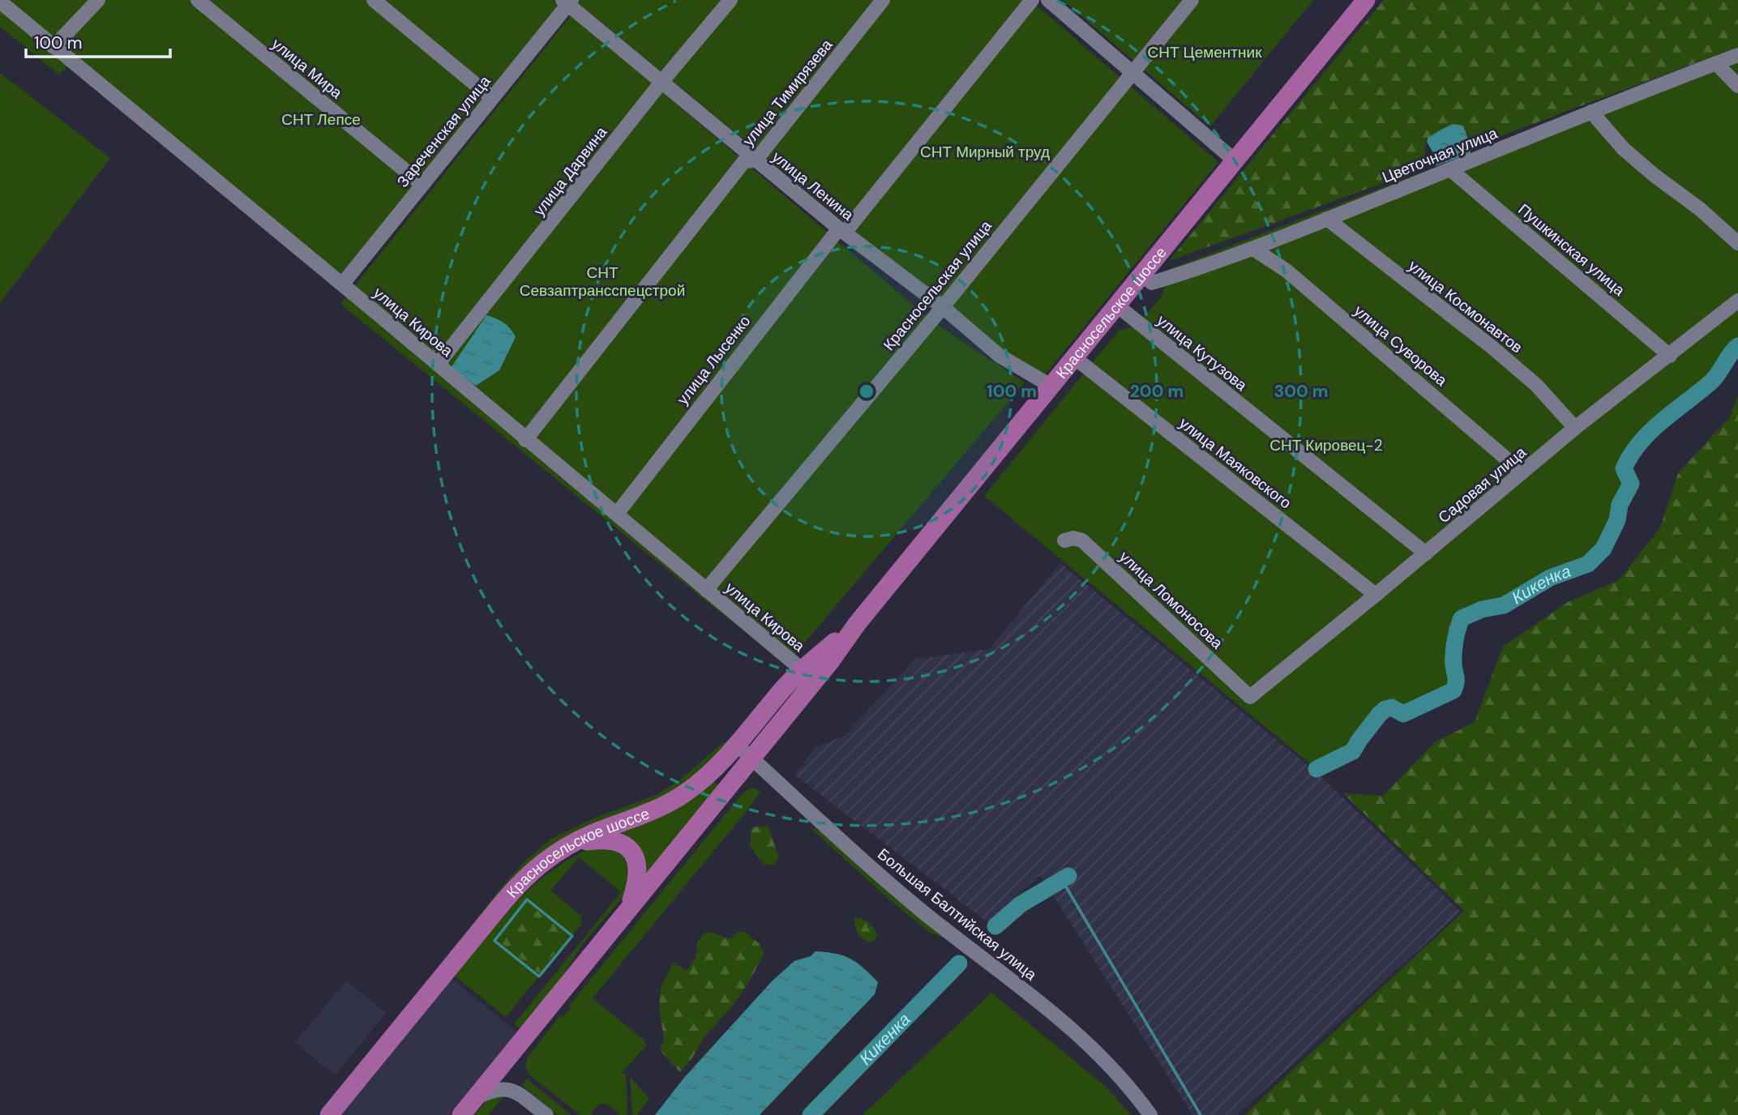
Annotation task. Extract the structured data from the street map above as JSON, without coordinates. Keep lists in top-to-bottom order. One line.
{"streets":{"main road":["Красносельское шоссе"],"street":["улица Мира","улица Тимирязева","Зареченская улица","Цветочная улица","улица Дарвина","улица Ленина","Пушкинская улица","Красносельская улица","улица Космонавтов","улица Кирова","улица Суворова","улица Кутузова","улица Лысенко","улица Маяковского","Садовая улица","улица Ломоносова","Большая Балтийская улица"]},"crossings":[["улица Мира","Зареченская улица"],["улица Тимирязева","улица Ленина"],["улица Тимирязева","улица Кирова"],["Зареченская улица","улица Ленина"],["Зареченская улица","улица Кирова"],["Цветочная улица","Пушкинская улица"],["Цветочная улица","улица Космонавтов"],["Цветочная улица","Красносельское шоссе"],["Цветочная улица","улица Суворова"],["улица Дарвина","улица Ленина"],["улица Дарвина","улица Кирова"],["улица Ленина","Красносельская улица"],["улица Ленина","Красносельское шоссе"],["улица Ленина","улица Лысенко"],["Пушкинская улица","Садовая улица"],["Красносельская улица","улица Кирова"],["улица Космонавтов","Садовая улица"],["Красносельское шоссе","улица Кирова"],["Красносельское шоссе","улица Кутузова"],["Красносельское шоссе","улица Маяковского"],["Красносельское шоссе","Большая Балтийская улица"],["улица Кирова","улица Лысенко"],["улица Суворова","Садовая улица"],["улица Кутузова","Садовая улица"],["улица Маяковского","Садовая улица"],["Садовая улица","улица Ломоносова"]],"water":["Кикенка"],"parks":["СНТ Цементник","СНТ Лепсе","СНТ Мирный труд","СНТ Севзаптрансспецстрой","СНТ Кировец-2"],"scale_bar":"100 m","rings":["100 m","200 m","300 m"]}
